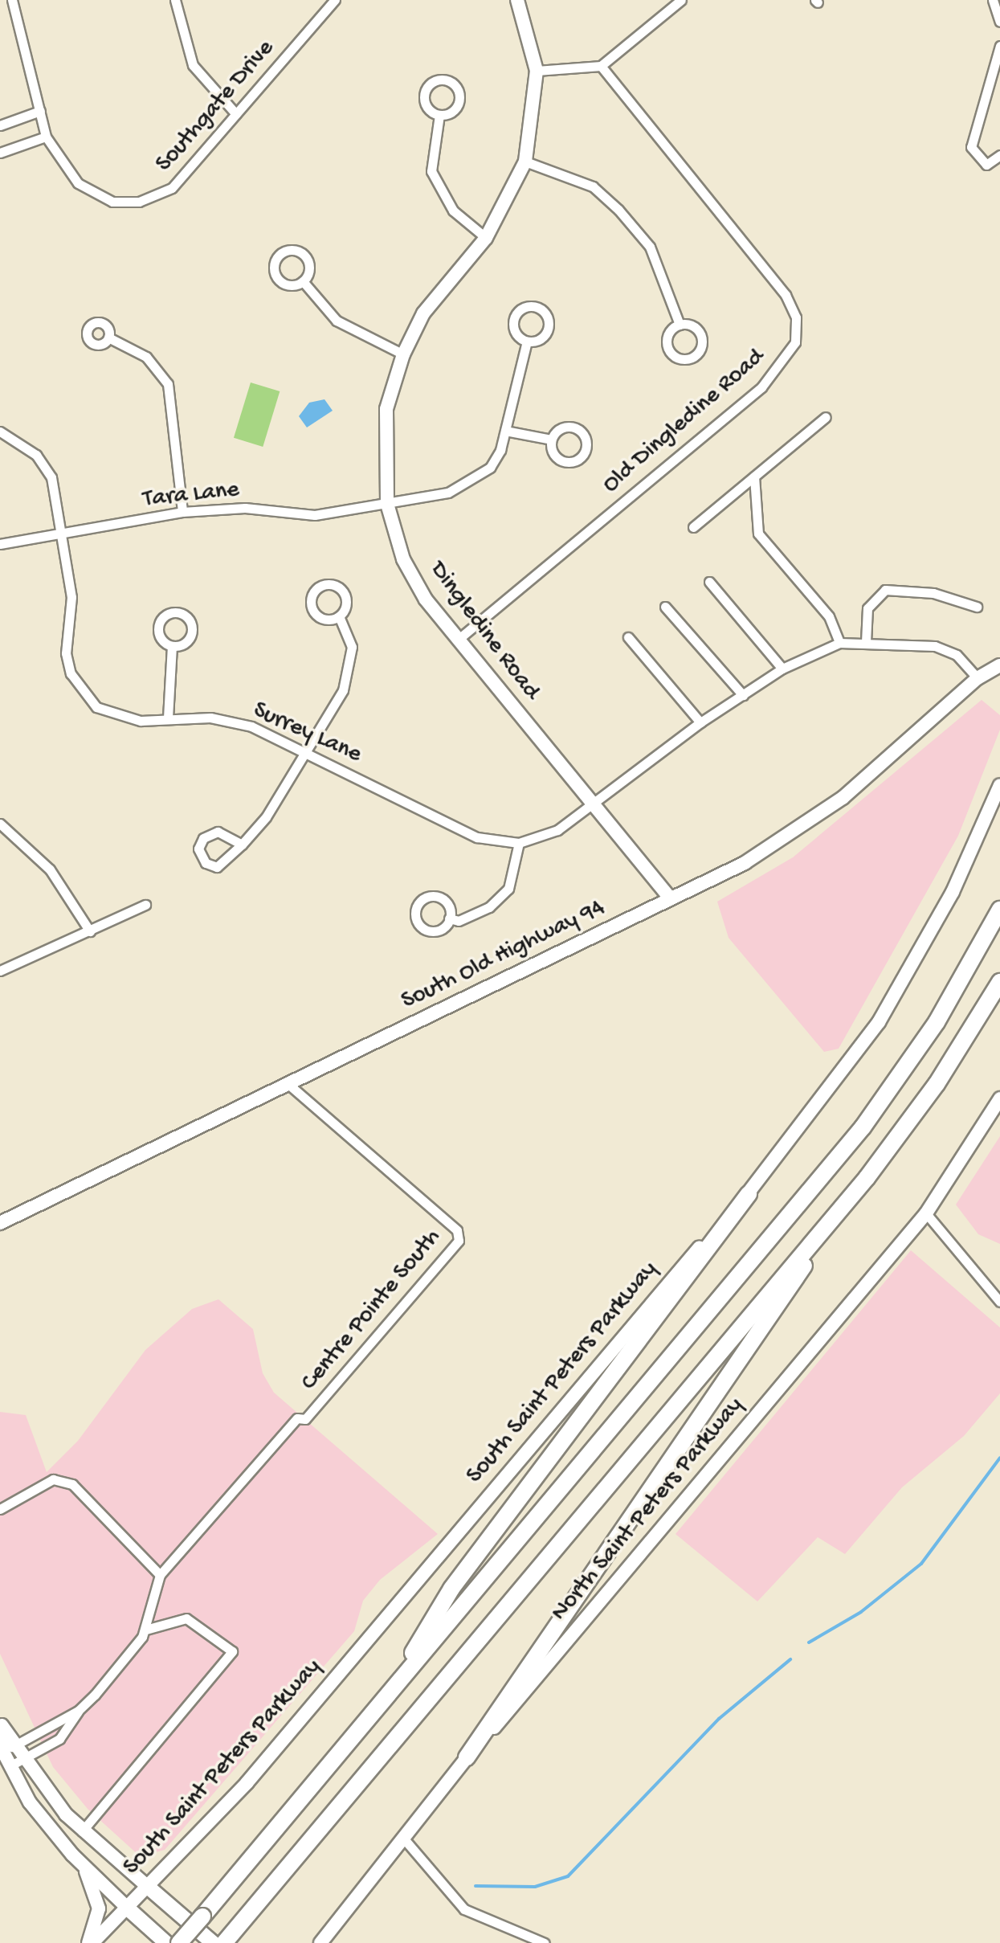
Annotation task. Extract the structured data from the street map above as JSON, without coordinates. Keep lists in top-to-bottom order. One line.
{"streets":{"main road":["Dingledine Road","South Old Highway 94","South Saint Peters Parkway","North Saint Peters Parkway"],"street":["Southgate Drive","Old Dingledine Road","Tara Lane","Surrey Lane","Centre Pointe South"]},"crossings":[["Old Dingledine Road","Dingledine Road"],["Tara Lane","Dingledine Road"],["Tara Lane","Surrey Lane"],["Dingledine Road","South Old Highway 94"],["South Old Highway 94","Centre Pointe South"]]}
